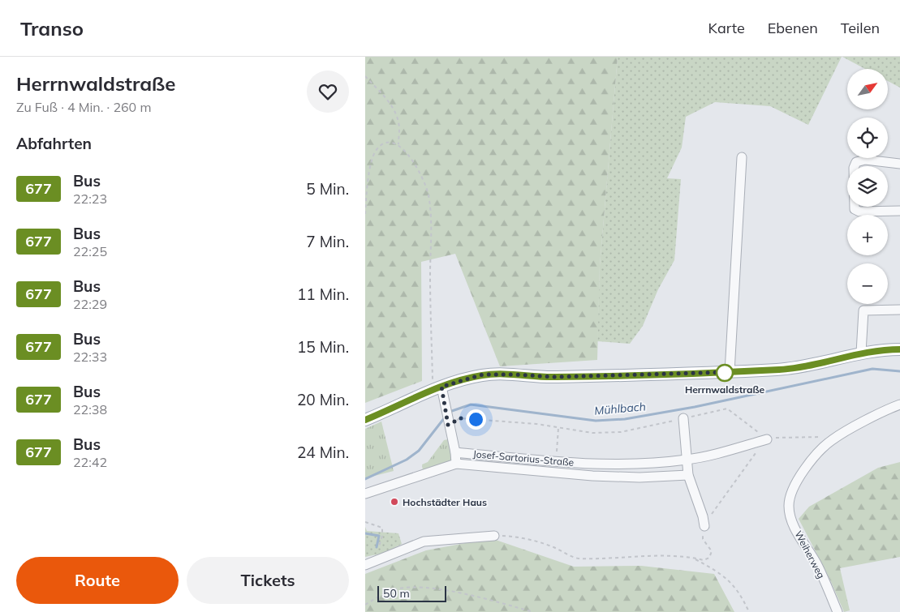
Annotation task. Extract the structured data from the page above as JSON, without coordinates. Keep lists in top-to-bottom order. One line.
{"streets":{"street":["Josef-Sartorius-Straße","Weiherweg"]},"water":["Mühlbach"],"places":["Herrnwaldstraße","Hochstädter Haus"],"lines":["bus line 677"],"scale_bar":"50 m","north":"top right","page":{"header":"Transo","nav":["Karte","Ebenen","Teilen"],"heading":[["Herrnwaldstraße","Zu Fuß · 4 Min. · 260 m"],"Abfahrten"],"map_buttons":["+","−"],"list":[{"mark":"677","name":"Bus","note":"22:23","value":"5 Min."},{"mark":"677","name":"Bus","note":"22:25","value":"7 Min."},{"mark":"677","name":"Bus","note":"22:29","value":"11 Min."},{"mark":"677","name":"Bus","note":"22:33","value":"15 Min."},{"mark":"677","name":"Bus","note":"22:38","value":"20 Min."},{"mark":"677","name":"Bus","note":"22:42","value":"24 Min."}],"buttons":["Route","Tickets"],"scale":"50 m"}}
